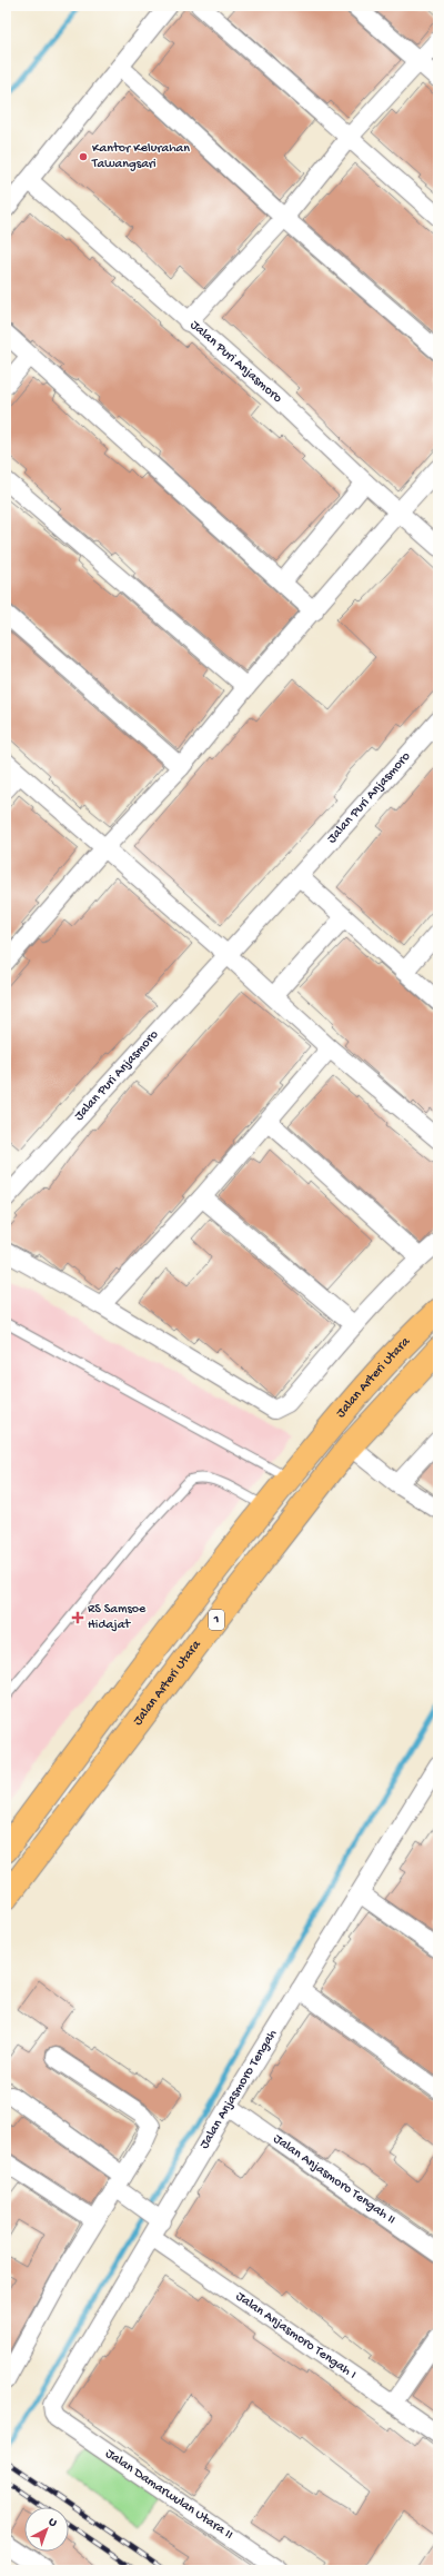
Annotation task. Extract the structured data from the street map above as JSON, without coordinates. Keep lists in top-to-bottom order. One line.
{"streets":{"highway":["Jalan Arteri Utara","1"],"street":["Jalan Puri Anjasmoro","Jalan Anjasmoro Tengah","Jalan Anjasmoro Tengah II","Jalan Anjasmoro Tengah I","Jalan Damarwulan Utara II"]},"crossings":[["Jalan Anjasmoro Tengah","Jalan Anjasmoro Tengah II"],["Jalan Anjasmoro Tengah","Jalan Anjasmoro Tengah I"],["Jalan Anjasmoro Tengah","Jalan Damarwulan Utara II"]],"places":{"other":["Kantor Kelurahan Tawangsari"],"health":["RS Samsoe Hidajat"]},"north":"top right"}
